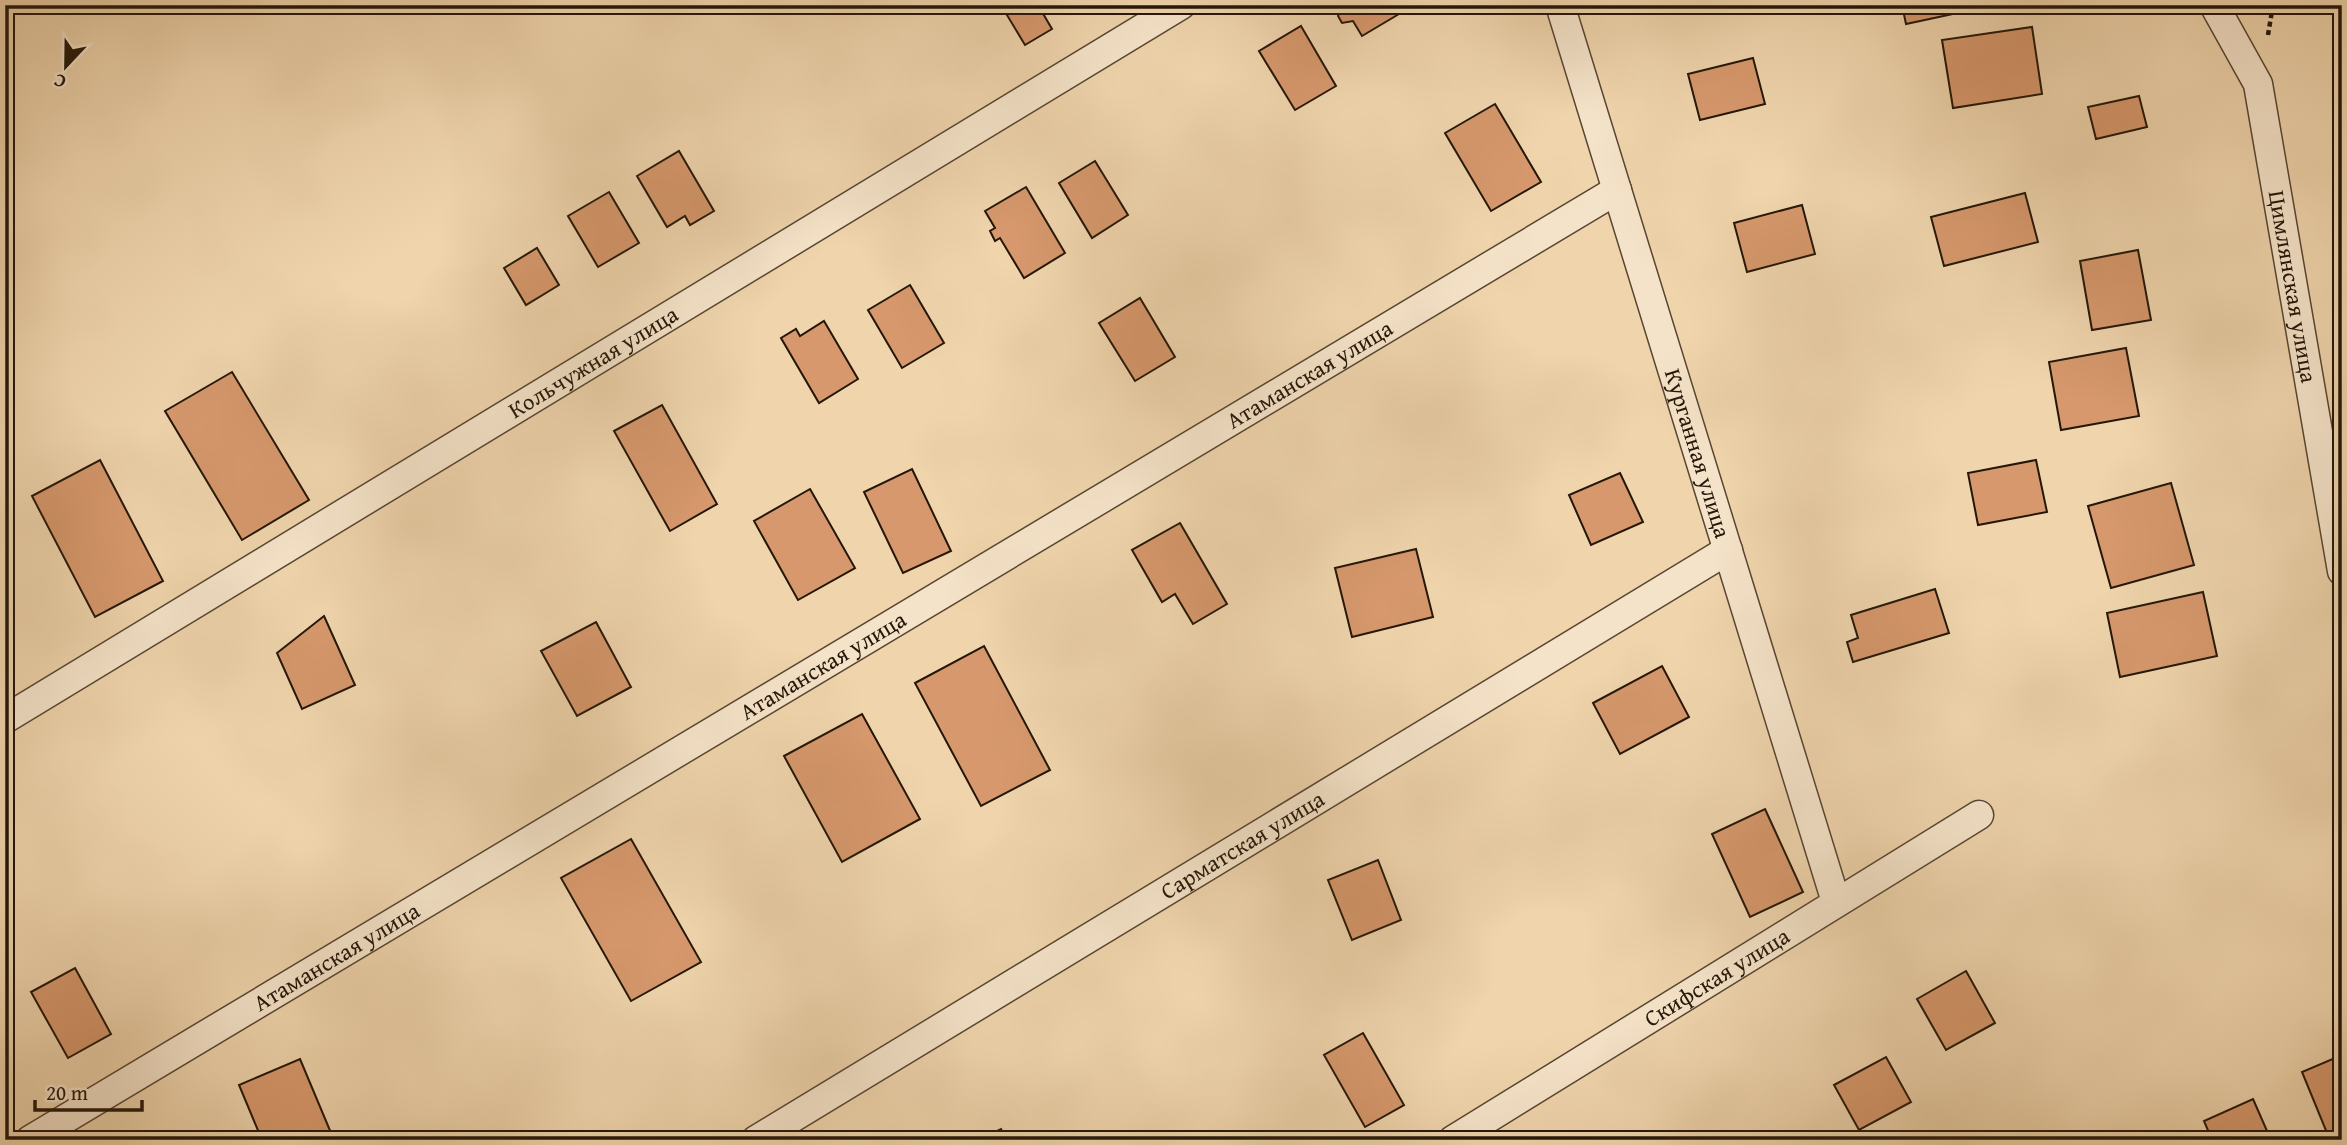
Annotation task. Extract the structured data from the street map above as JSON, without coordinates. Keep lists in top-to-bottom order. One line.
{"streets":{"street":["Цимлянская улица","Кольчужная улица","Атаманская улица","Курганная улица","Сарматская улица","Скифская улица"]},"crossings":[["Атаманская улица","Курганная улица"],["Курганная улица","Сарматская улица"],["Курганная улица","Скифская улица"]],"scale_bar":"20 m","north":"bottom"}
